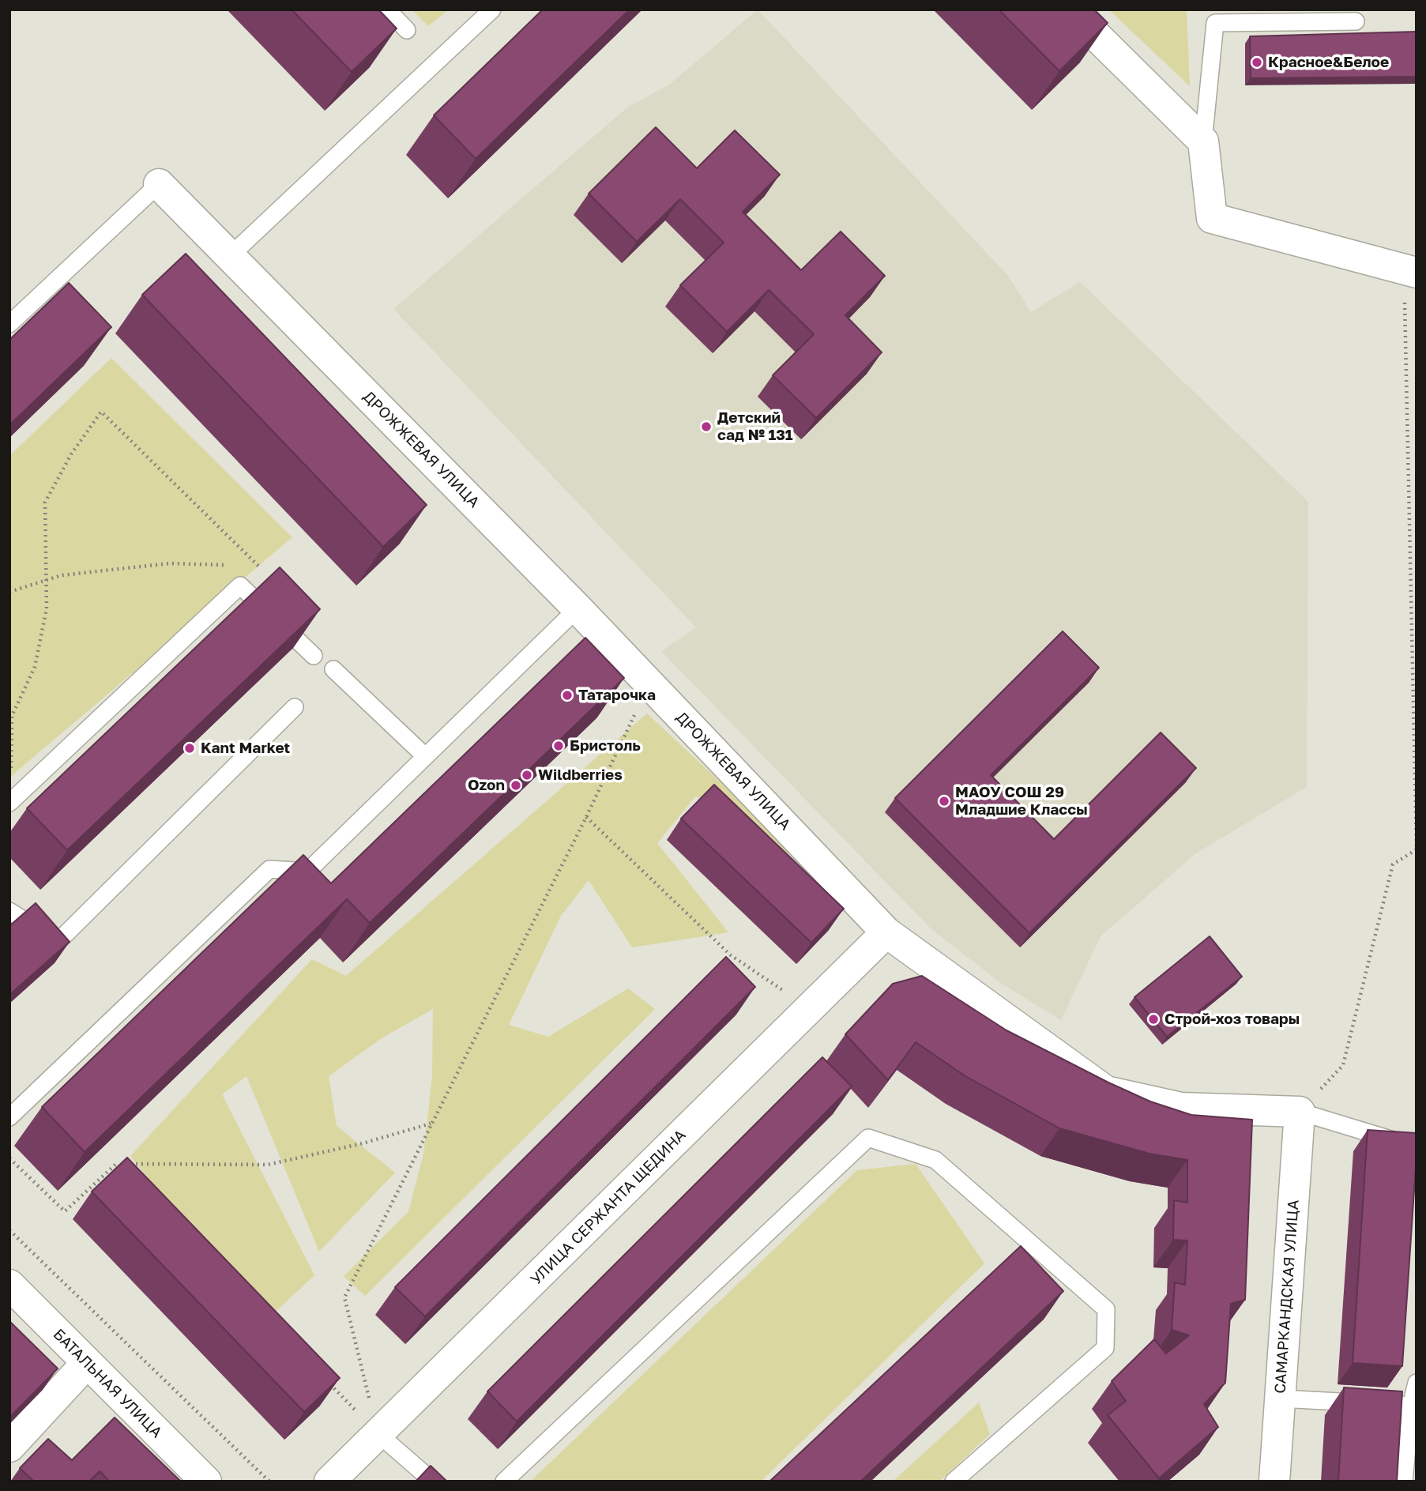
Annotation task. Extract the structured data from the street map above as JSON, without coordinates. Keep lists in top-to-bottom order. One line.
{"streets":{"street":["ДРОЖЖЕВАЯ УЛИЦА","УЛИЦА СЕРЖАНТА ЩЕДИНА","САМАРКАНДСКАЯ УЛИЦА","БАТАЛЬНАЯ УЛИЦА"]},"crossings":[["ДРОЖЖЕВАЯ УЛИЦА","УЛИЦА СЕРЖАНТА ЩЕДИНА"],["ДРОЖЖЕВАЯ УЛИЦА","САМАРКАНДСКАЯ УЛИЦА"]],"places":["Красное&Белое","Детский сад № 131","Татарочка","Бристоль","Kant Market","Wildberries","Ozon","МАОУ СОШ 29 Младшие Классы","Строй-хоз товары"]}
